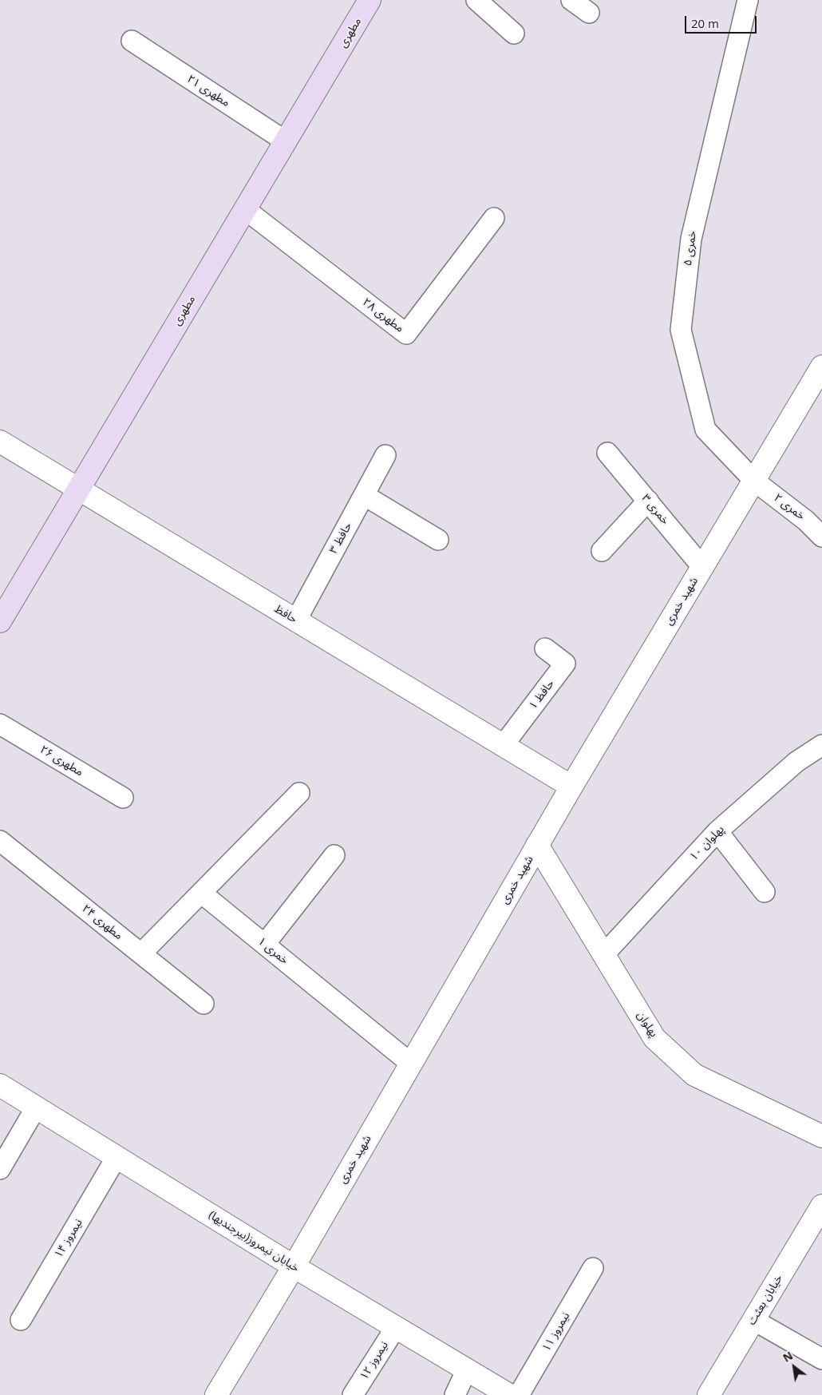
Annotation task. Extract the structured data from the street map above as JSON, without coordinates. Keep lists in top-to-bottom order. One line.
{"streets":{"main road":["مطهری"],"street":["مطهری ۲۱","خمری ۵","مطهری ۲۸","خمری ۲","خمری ۳","حافظ ۳","شهید خمری","حافظ","حافظ ۱","مطهری ۲۶","پهلوان ۱۰","مطهری ۲۴","خمری ۱","پهلوان","نیمروز ۱۴","خیابان نیمروز(بیرجندیها)","خیابان بعثت","نیمروز ۱۱","نیمروز ۱۲"]},"crossings":[["مطهری","مطهری ۲۱"],["مطهری","مطهری ۲۸"],["مطهری","حافظ"],["خمری ۵","خمری ۲"],["خمری ۵","شهید خمری"],["خمری ۲","شهید خمری"],["خمری ۳","شهید خمری"],["حافظ ۳","حافظ"],["شهید خمری","حافظ"],["شهید خمری","خمری ۱"],["شهید خمری","پهلوان"],["شهید خمری","خیابان نیمروز(بیرجندیها)"],["حافظ","حافظ ۱"],["پهلوان ۱۰","پهلوان"],["نیمروز ۱۴","خیابان نیمروز(بیرجندیها)"],["خیابان نیمروز(بیرجندیها)","نیمروز ۱۲"]],"scale_bar":"20 m","north":"top left"}
